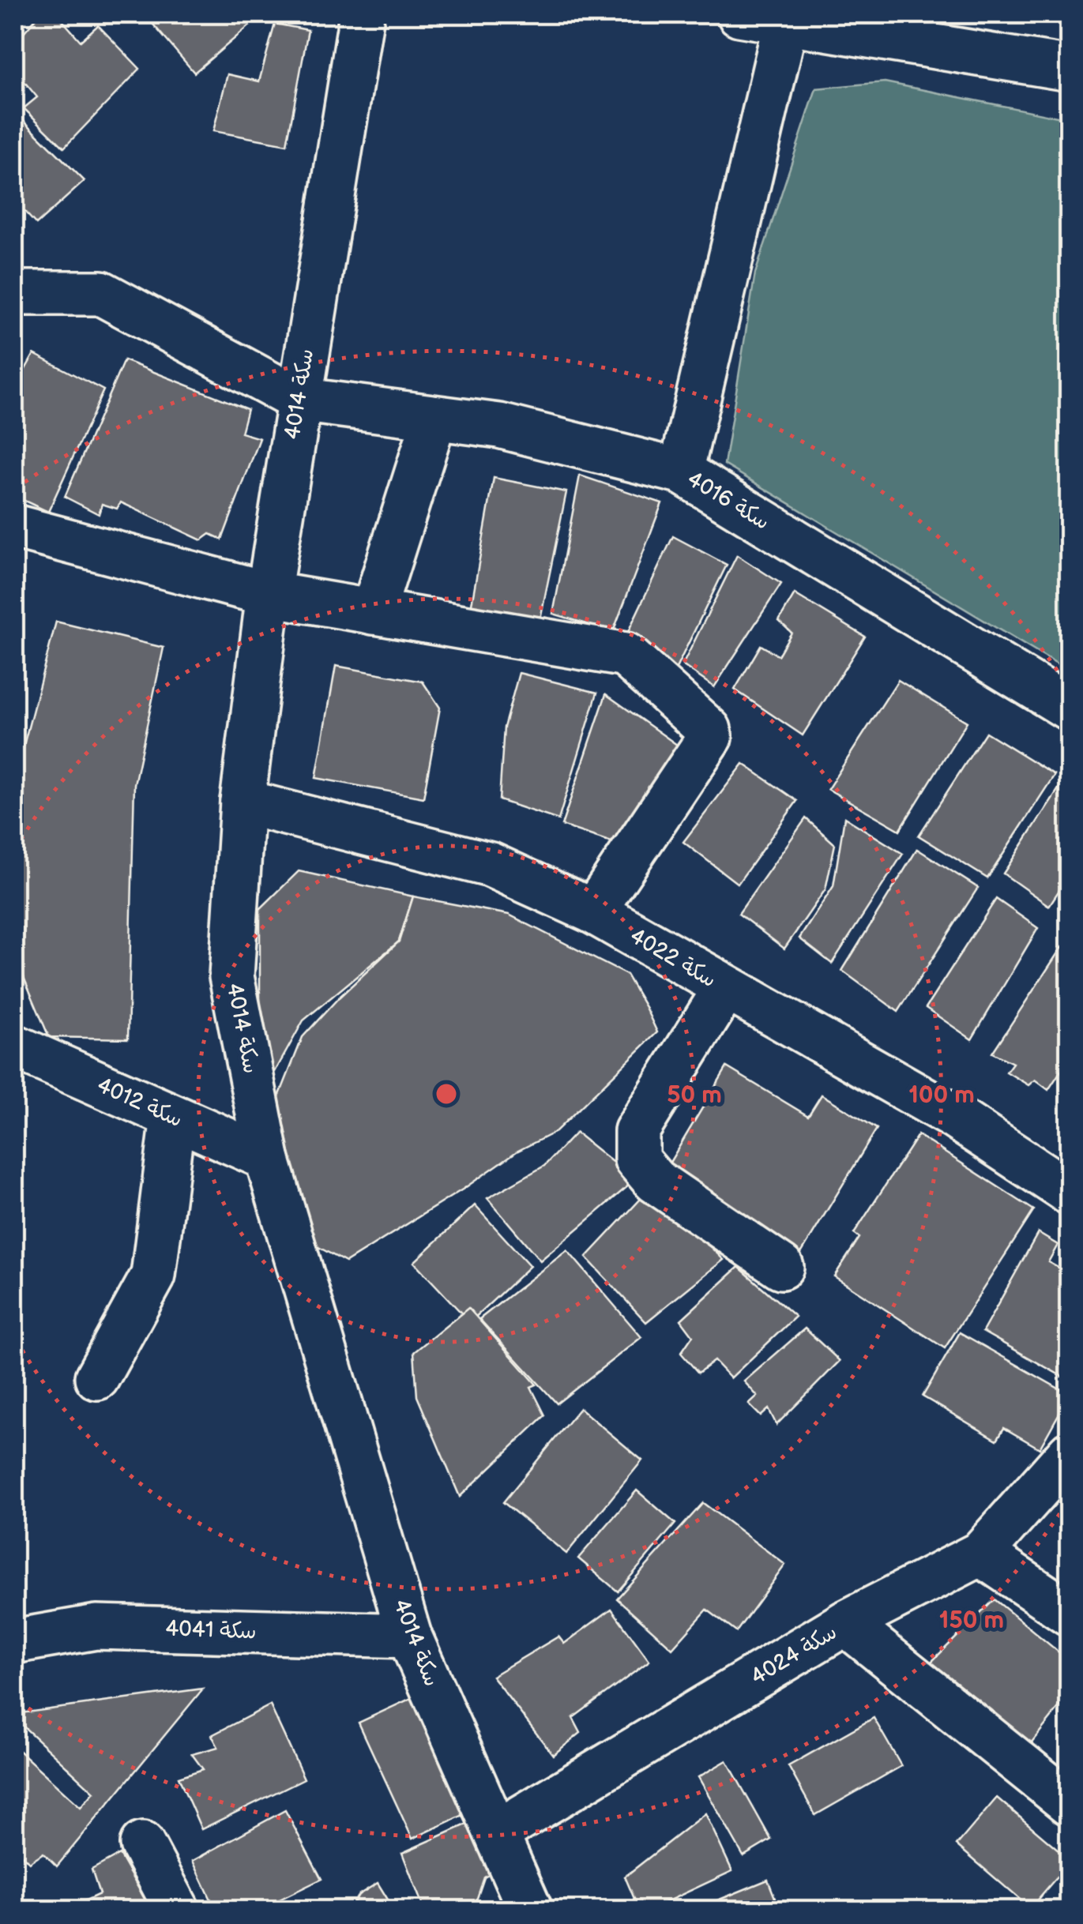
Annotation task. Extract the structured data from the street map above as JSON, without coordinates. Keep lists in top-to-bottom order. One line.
{"streets":{"street":["سكة 4014","سكة 4016","سكة 4022","سكة 4012","سكة 4041","سكة 4024"]},"crossings":[["سكة 4014","سكة 4016"],["سكة 4014","سكة 4022"],["سكة 4014","سكة 4012"],["سكة 4014","سكة 4041"],["سكة 4014","سكة 4024"]],"rings":["50 m","100 m","150 m"]}
